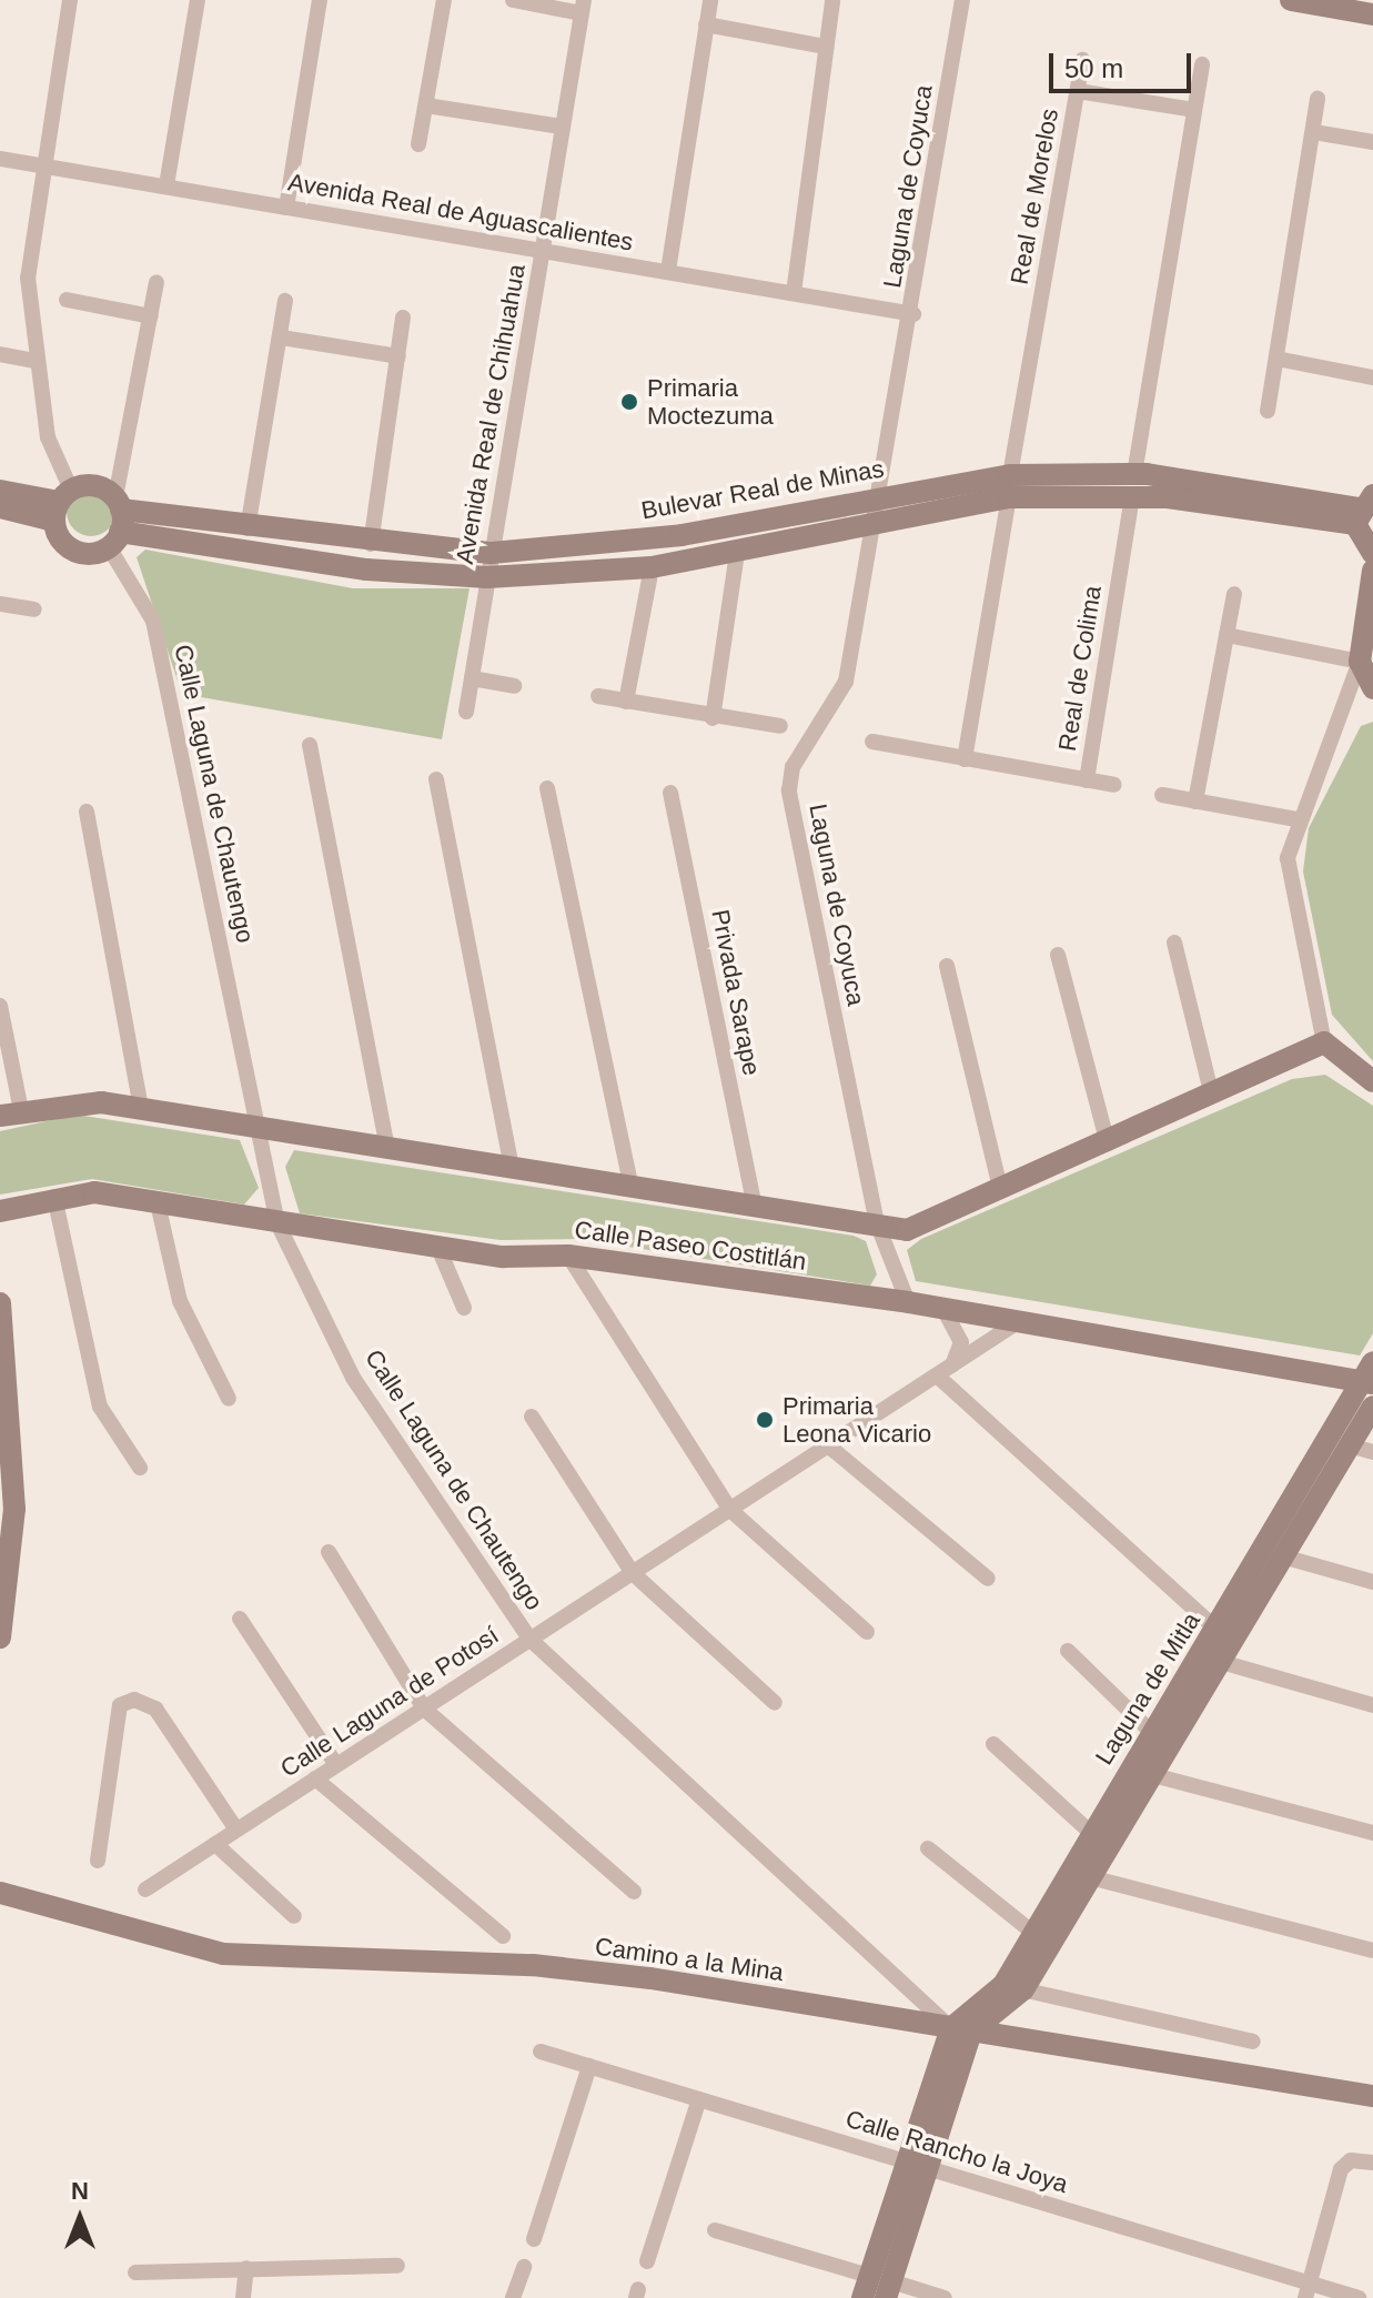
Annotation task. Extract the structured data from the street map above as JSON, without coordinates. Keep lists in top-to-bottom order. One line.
{"streets":{"street":["Laguna de Coyuca","Real de Morelos","Avenida Real de Aguascalientes","Avenida Real de Chihuahua","Bulevar Real de Minas","Real de Colima","Calle Laguna de Chautengo","Privada Sarape","Calle Paseo Costitlán","Laguna de Mitla","Calle Laguna de Potosí","Camino a la Mina","Calle Rancho la Joya"]},"crossings":[["Laguna de Coyuca","Avenida Real de Aguascalientes"],["Laguna de Coyuca","Bulevar Real de Minas"],["Laguna de Coyuca","Calle Paseo Costitlán"],["Real de Morelos","Bulevar Real de Minas"],["Avenida Real de Aguascalientes","Avenida Real de Chihuahua"],["Avenida Real de Chihuahua","Bulevar Real de Minas"],["Bulevar Real de Minas","Real de Colima"],["Bulevar Real de Minas","Calle Laguna de Chautengo"],["Calle Laguna de Chautengo","Calle Paseo Costitlán"],["Calle Laguna de Chautengo","Laguna de Mitla"],["Calle Laguna de Chautengo","Calle Laguna de Potosí"],["Calle Laguna de Chautengo","Camino a la Mina"],["Privada Sarape","Calle Paseo Costitlán"],["Calle Paseo Costitlán","Laguna de Mitla"],["Calle Paseo Costitlán","Calle Laguna de Potosí"],["Laguna de Mitla","Camino a la Mina"]],"places":["Primaria Moctezuma","Primaria Leona Vicario"],"scale_bar":"50 m","north":"top"}
